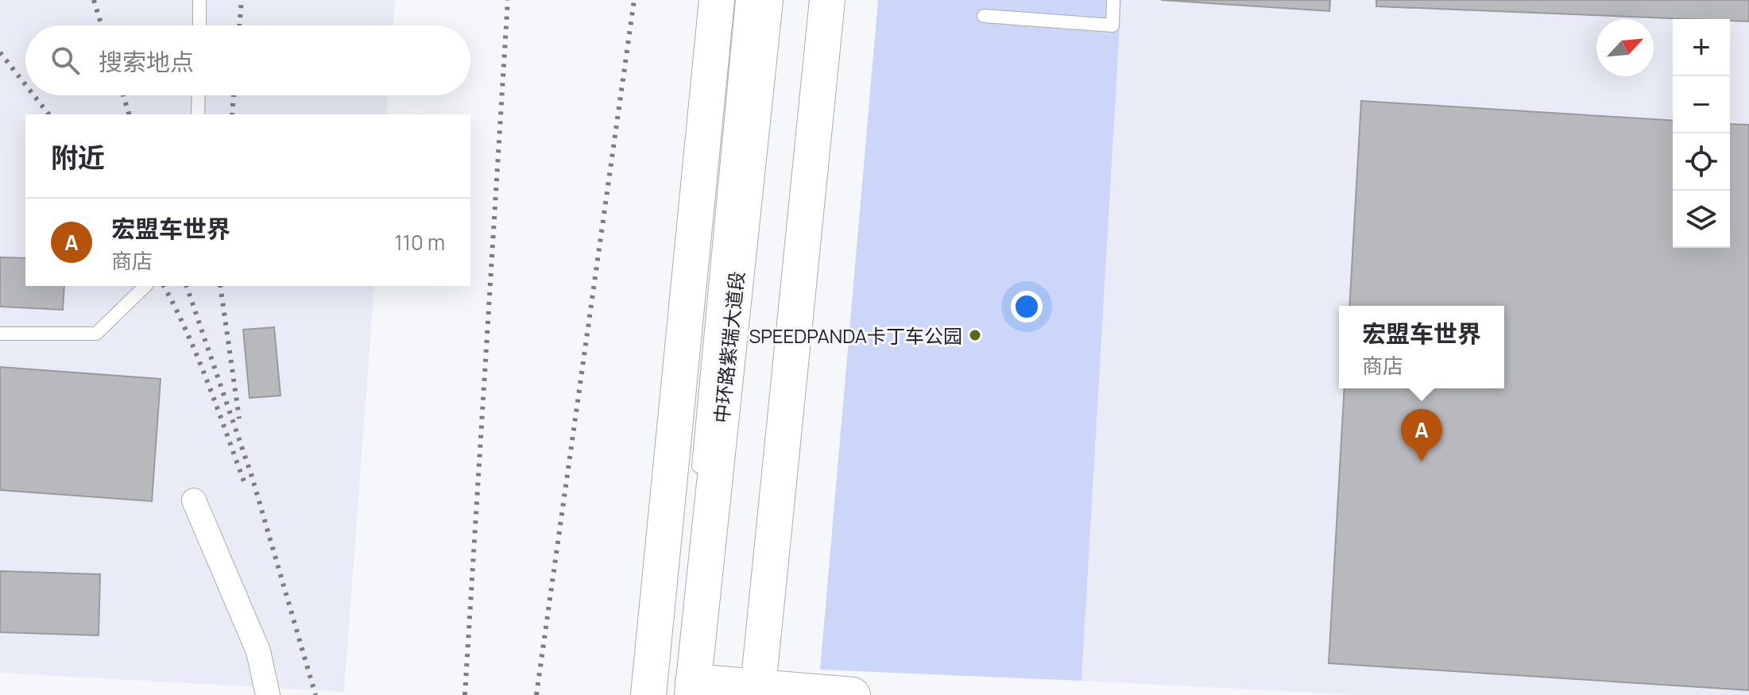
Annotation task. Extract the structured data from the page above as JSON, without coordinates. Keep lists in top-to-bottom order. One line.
{"streets":{"main road":["中环路紫瑞大道段"]},"places":["SPEEDPANDA卡丁车公园"],"north":"top right","page":{"map_buttons":["+","−"],"search":"搜索地点","heading":"附近","list":[{"mark":"A","name":"宏盟车世界","note":"商店","value":"110 m"}],"popup":["宏盟车世界","商店"],"pins":"A"}}
